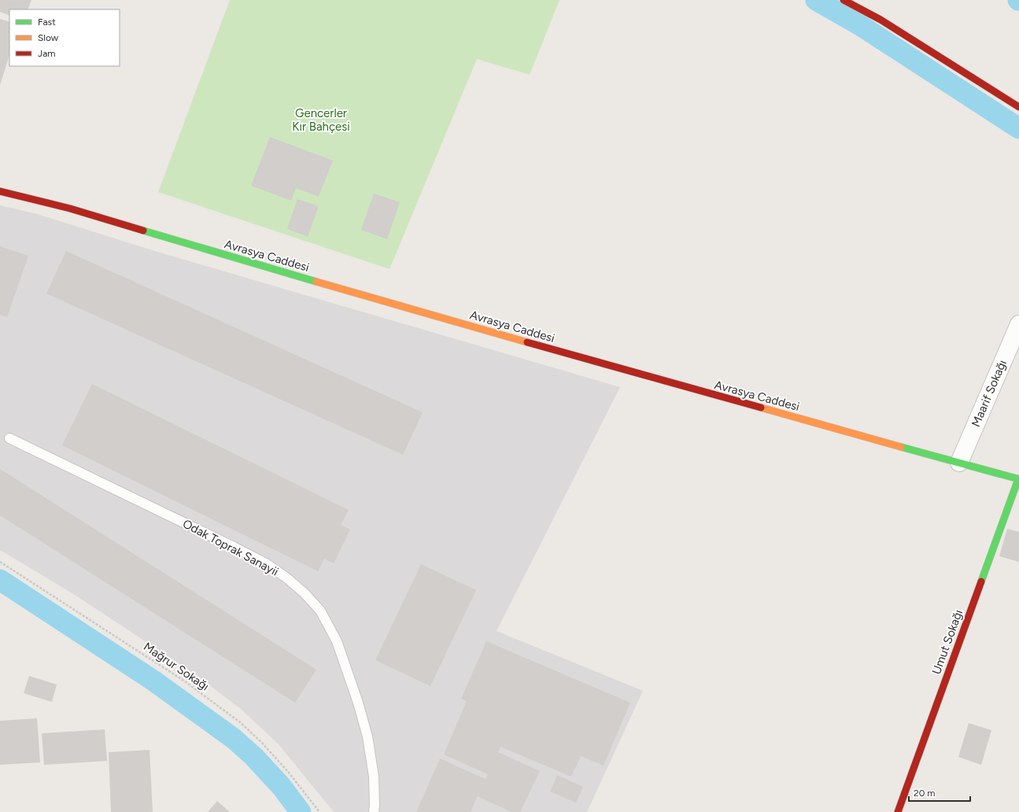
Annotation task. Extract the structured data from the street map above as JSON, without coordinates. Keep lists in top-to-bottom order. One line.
{"streets":{"street":["Avrasya Caddesi","Maarif Sokağı","Umut Sokağı"],"lane":["Odak Toprak Sanayii"],"path":["Mağrur Sokağı"]},"crossings":[["Avrasya Caddesi","Maarif Sokağı"],["Avrasya Caddesi","Umut Sokağı"]],"parks":["Gencerler Kır Bahçesi"],"legend":["Fast","Slow","Jam"],"scale_bar":"20 m"}
